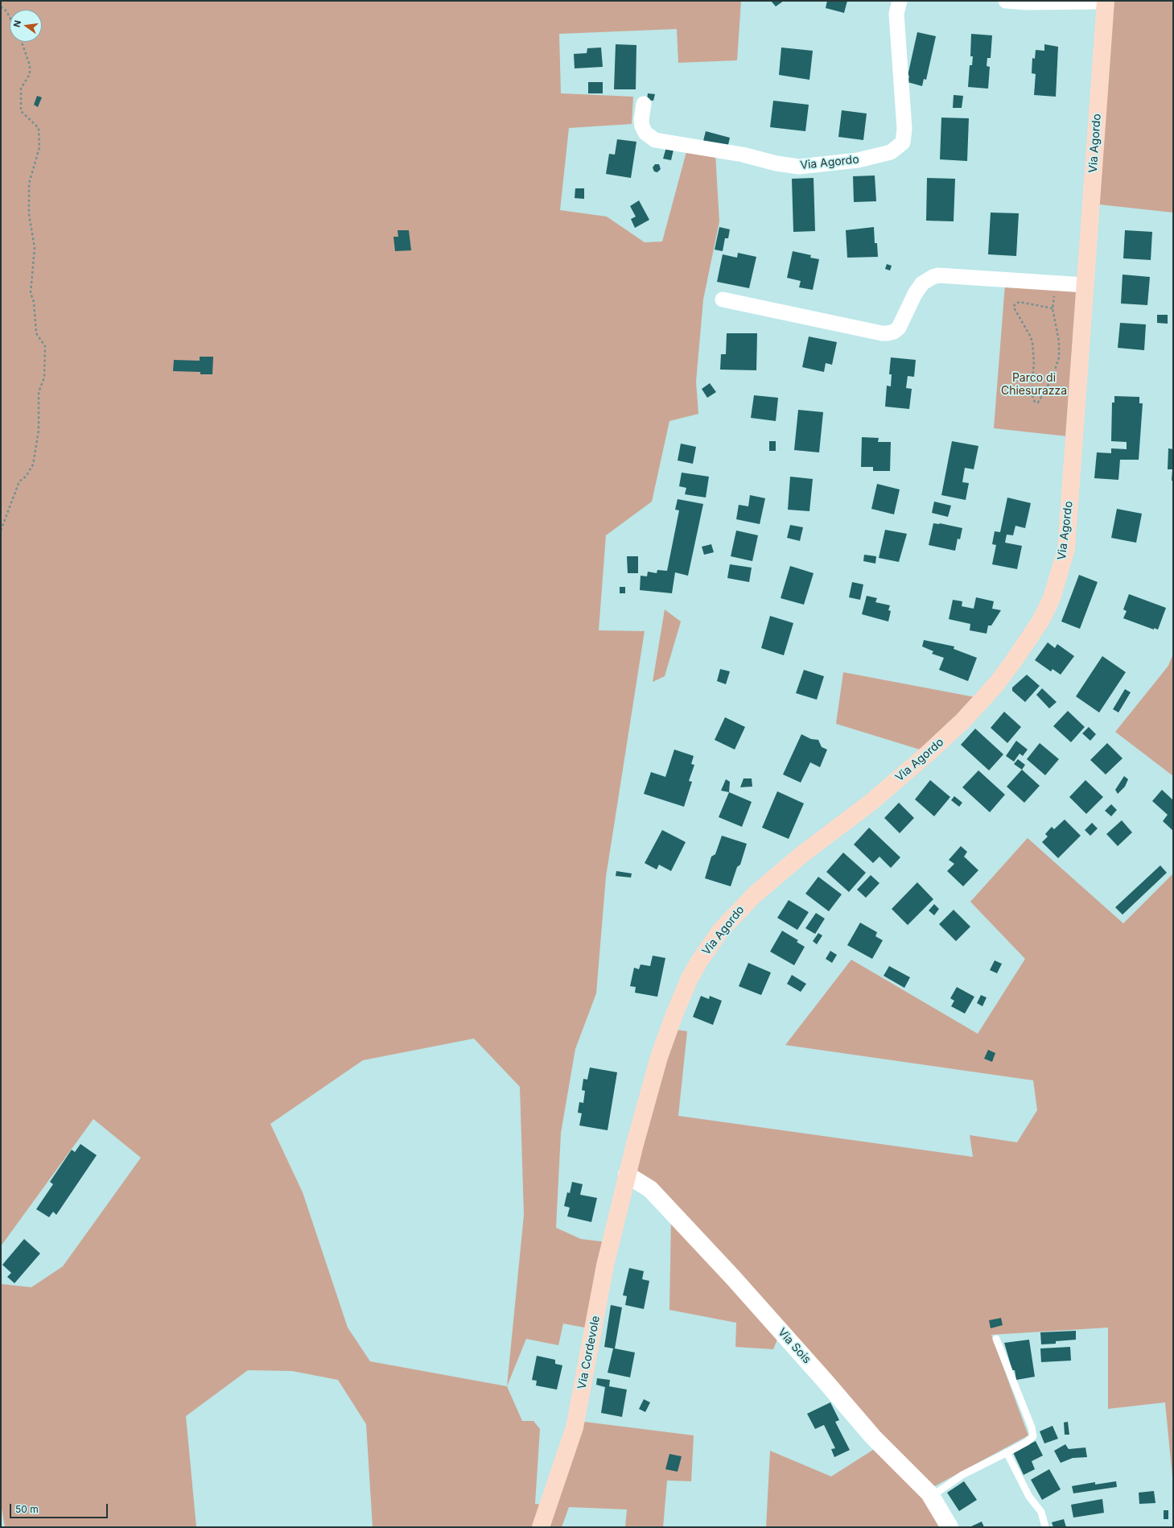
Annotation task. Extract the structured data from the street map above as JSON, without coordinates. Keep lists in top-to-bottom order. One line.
{"streets":{"main road":["Via Agordo","Via Cordevole"],"street":["Via Sois"]},"crossings":[["Via Agordo","Via Sois"],["Via Agordo","Via Cordevole"],["Via Sois","Via Cordevole"]],"parks":["Parco di Chiesurazza"],"scale_bar":"50 m","north":"left"}
